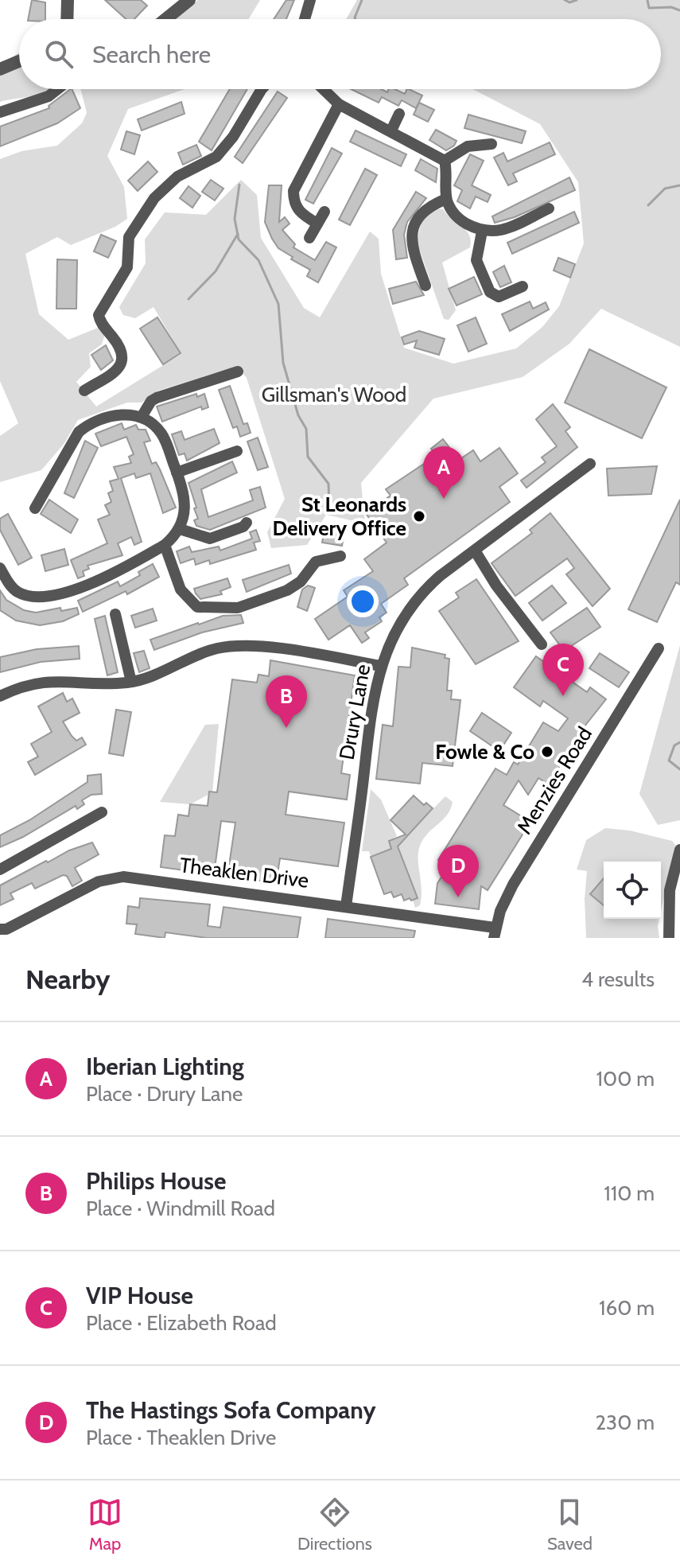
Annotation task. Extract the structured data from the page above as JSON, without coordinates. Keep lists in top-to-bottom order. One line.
{"streets":{"street":["Drury Lane","Menzies Road","Theaklen Drive"]},"crossings":[["Drury Lane","Theaklen Drive"],["Menzies Road","Theaklen Drive"]],"parks":["Gillsman's Wood"],"places":["St Leonards Delivery Office","Fowle & Co"],"page":{"search":"Search here","pins":["A","C","B","D"],"heading":["Nearby","4 results"],"list":[{"mark":"A","name":"Iberian Lighting","note":"Place · Drury Lane","value":"100 m"},{"mark":"B","name":"Philips House","note":"Place · Windmill Road","value":"110 m"},{"mark":"C","name":"VIP House","note":"Place · Elizabeth Road","value":"160 m"},{"mark":"D","name":"The Hastings Sofa Company","note":"Place · Theaklen Drive","value":"230 m"}],"nav":["Map","Directions","Saved"]}}
